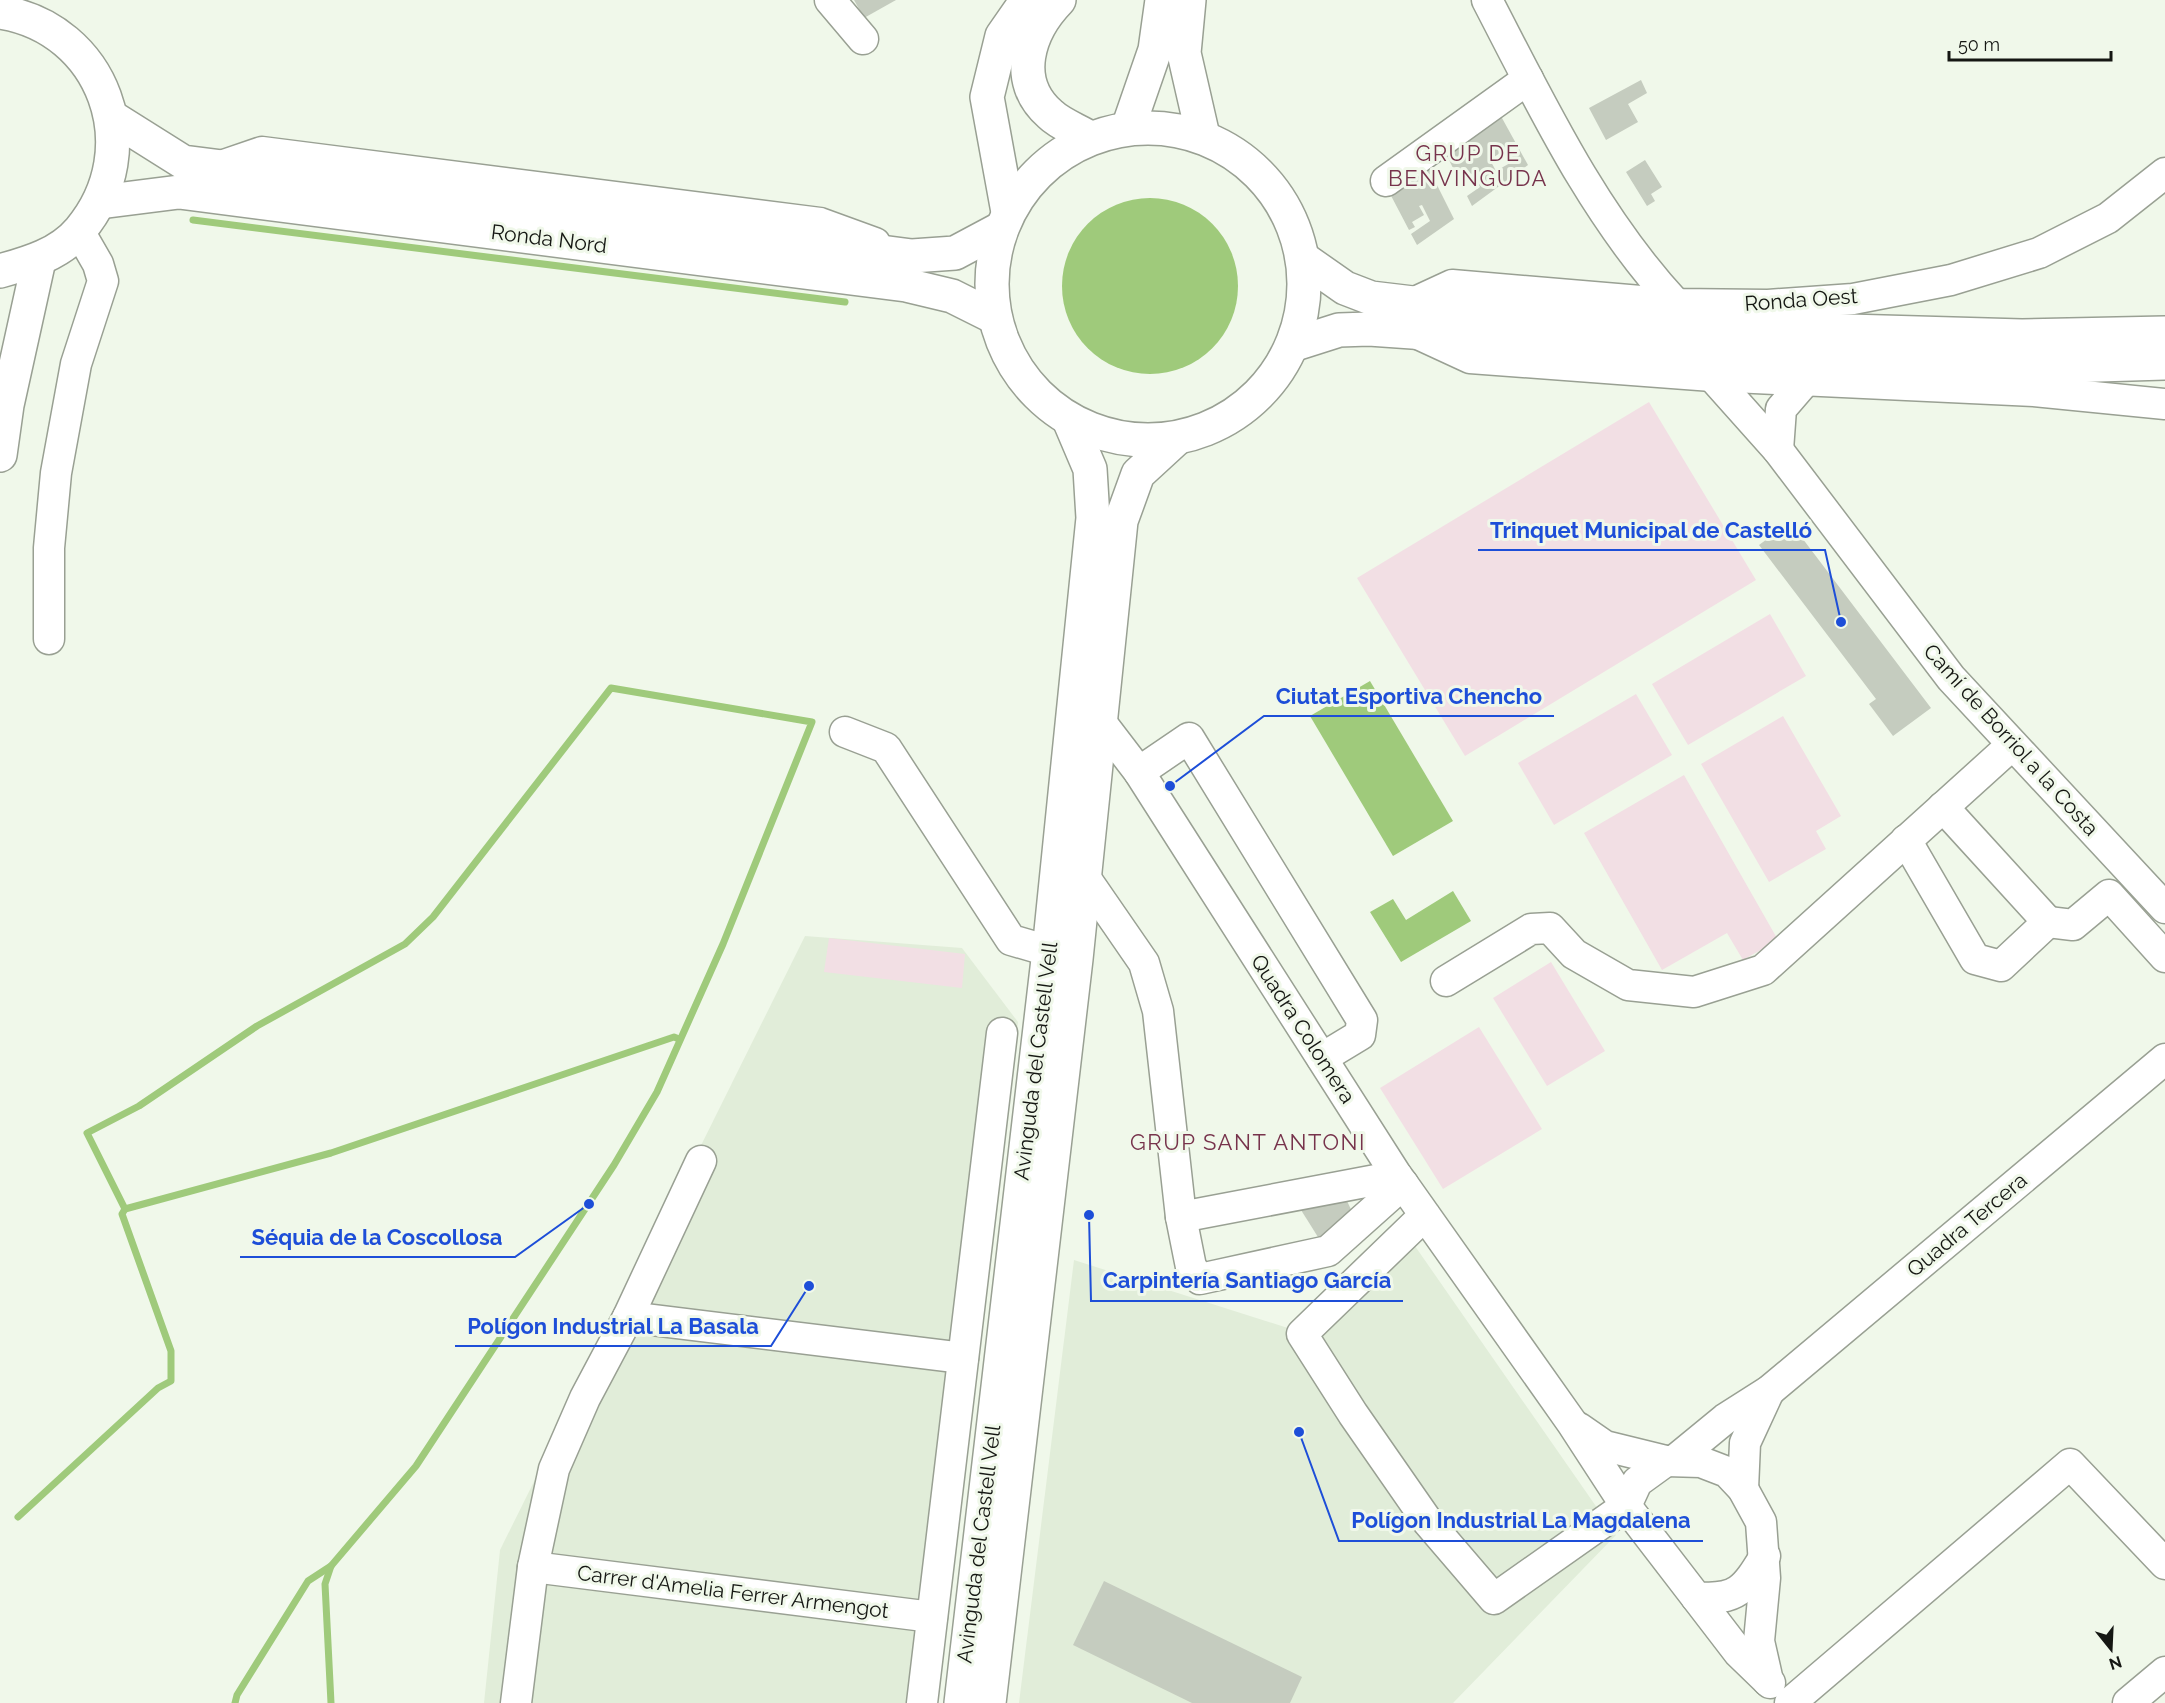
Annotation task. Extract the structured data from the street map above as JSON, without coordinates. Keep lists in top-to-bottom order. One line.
{"streets":{"main road":["Ronda Nord","Ronda Oest","Avinguda del Castell Vell"],"street":["Camí de Borriol a la Costa","Quadra Colomera","Quadra Tercera","Carrer d'Amelia Ferrer Armengot"]},"crossings":[["Ronda Oest","Camí de Borriol a la Costa"],["Quadra Colomera","Avinguda del Castell Vell"],["Quadra Colomera","Quadra Tercera"],["Avinguda del Castell Vell","Carrer d'Amelia Ferrer Armengot"]],"districts":["GRUP DE BENVINGUDA","GRUP SANT ANTONI"],"places":["Trinquet Municipal de Castelló","Ciutat Esportiva Chencho","Séquia de la Coscollosa","Carpintería Santiago García","Polígon Industrial La Basala","Polígon Industrial La Magdalena"],"scale_bar":"50 m","north":"bottom"}
